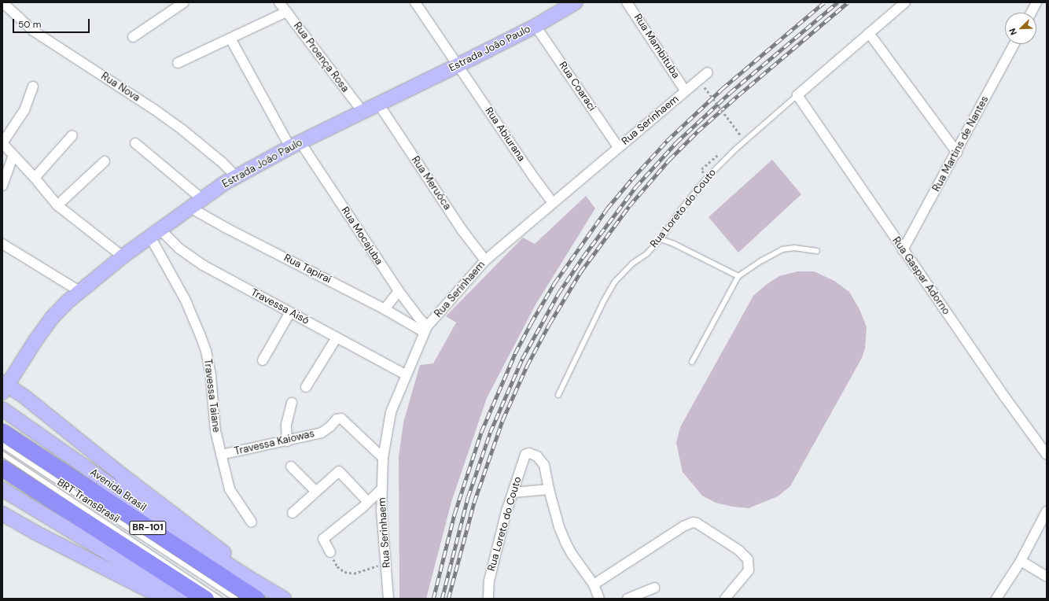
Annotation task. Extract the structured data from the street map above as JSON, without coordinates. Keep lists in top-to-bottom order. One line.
{"streets":{"highway":["Avenida Brasil","BR-101"],"main road":["Estrada João Paulo"],"street":["Rua Mambituba","Rua Proença Rosa","Rua Coaraci","Rua Nova","Rua Serinhaem","Rua Abiurana","Rua Martins de Nantes","Rua Meruóca","Rua Loreto do Couto","Rua Mocajuba","Rua Tapiraí","Rua Gaspar Adorno","Travessa Aisó","Travessa Taiane","Travessa Kaiowas"],"lane":["BRT TransBrasil"]},"crossings":[["Rua Mambituba","Rua Serinhaem"],["Estrada João Paulo","Rua Proença Rosa"],["Estrada João Paulo","Rua Coaraci"],["Estrada João Paulo","Rua Nova"],["Estrada João Paulo","Rua Abiurana"],["Estrada João Paulo","Rua Meruóca"],["Estrada João Paulo","Rua Mocajuba"],["Estrada João Paulo","Rua Tapiraí"],["Estrada João Paulo","Travessa Aisó"],["Estrada João Paulo","Travessa Taiane"],["Rua Coaraci","Rua Serinhaem"],["Rua Serinhaem","Rua Abiurana"],["Rua Serinhaem","Rua Meruóca"],["Rua Serinhaem","Rua Mocajuba"],["Rua Serinhaem","Rua Tapiraí"],["Rua Serinhaem","Travessa Aisó"],["Rua Serinhaem","Travessa Kaiowas"],["Rua Martins de Nantes","Rua Gaspar Adorno"],["Rua Loreto do Couto","Rua Gaspar Adorno"],["Rua Mocajuba","Rua Tapiraí"],["Travessa Aisó","Travessa Taiane"],["Travessa Taiane","Travessa Kaiowas"]],"scale_bar":"50 m","north":"bottom left"}
